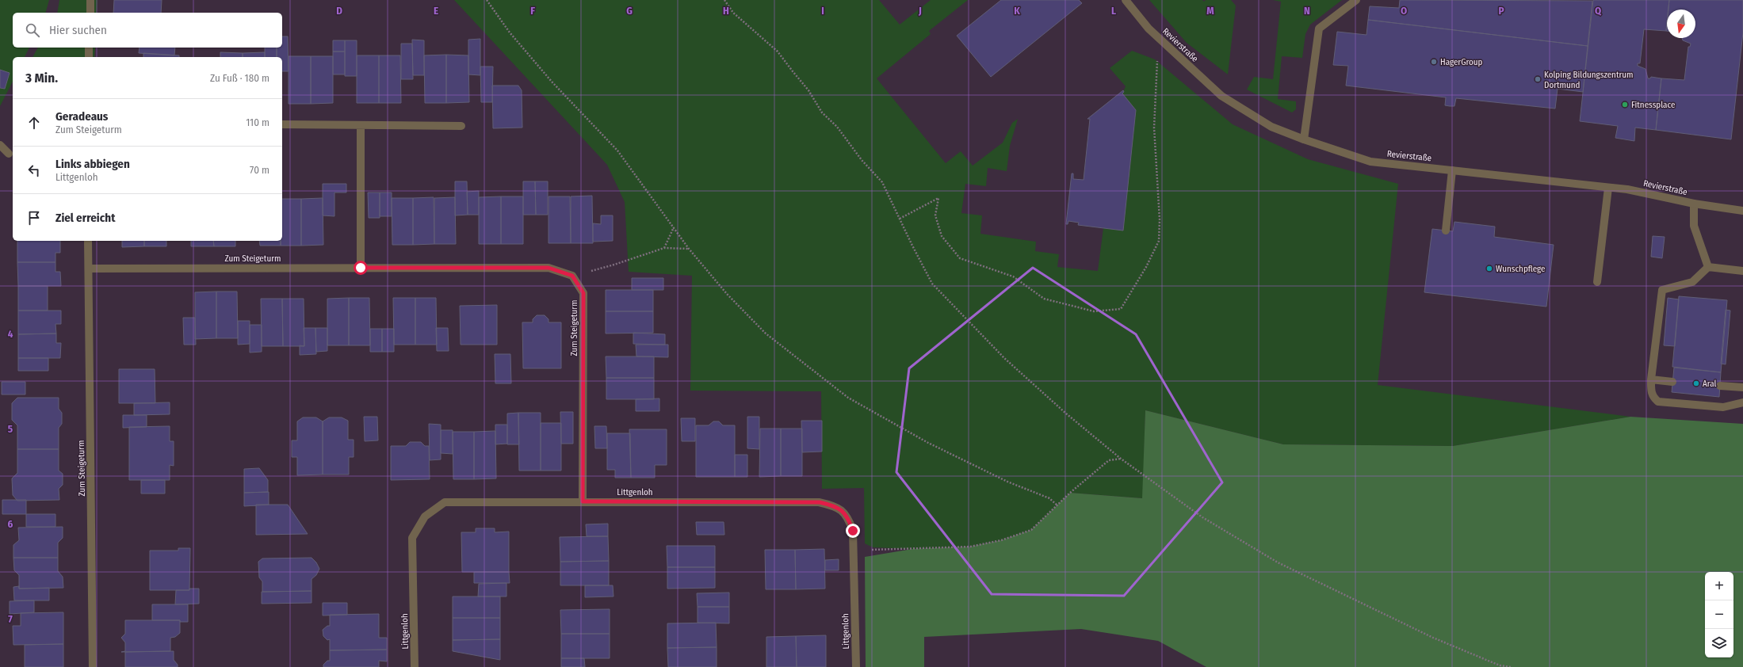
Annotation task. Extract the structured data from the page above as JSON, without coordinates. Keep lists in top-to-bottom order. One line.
{"streets":{"street":["Revierstraße","Zum Steigeturm","Littgenloh"]},"crossings":[["Zum Steigeturm","Littgenloh"]],"places":["HagerGroup","Kolping Bildungszentrum Dortmund","Fitnessplace","Wunschpflege","Aral"],"north":"bottom","page":{"search":"Hier suchen","heading":["3 Min.","Zu Fuß · 180 m"],"list":[["Geradeaus","Zum Steigeturm","110 m"],["Links abbiegen","Littgenloh","70 m"],"Ziel erreicht"],"map_buttons":["+","−"]},"grid":{"columns":["D","E","F","G","H","I","J","K","L","M","N","O","P","Q"],"rows":["4","5","6","7"]}}
